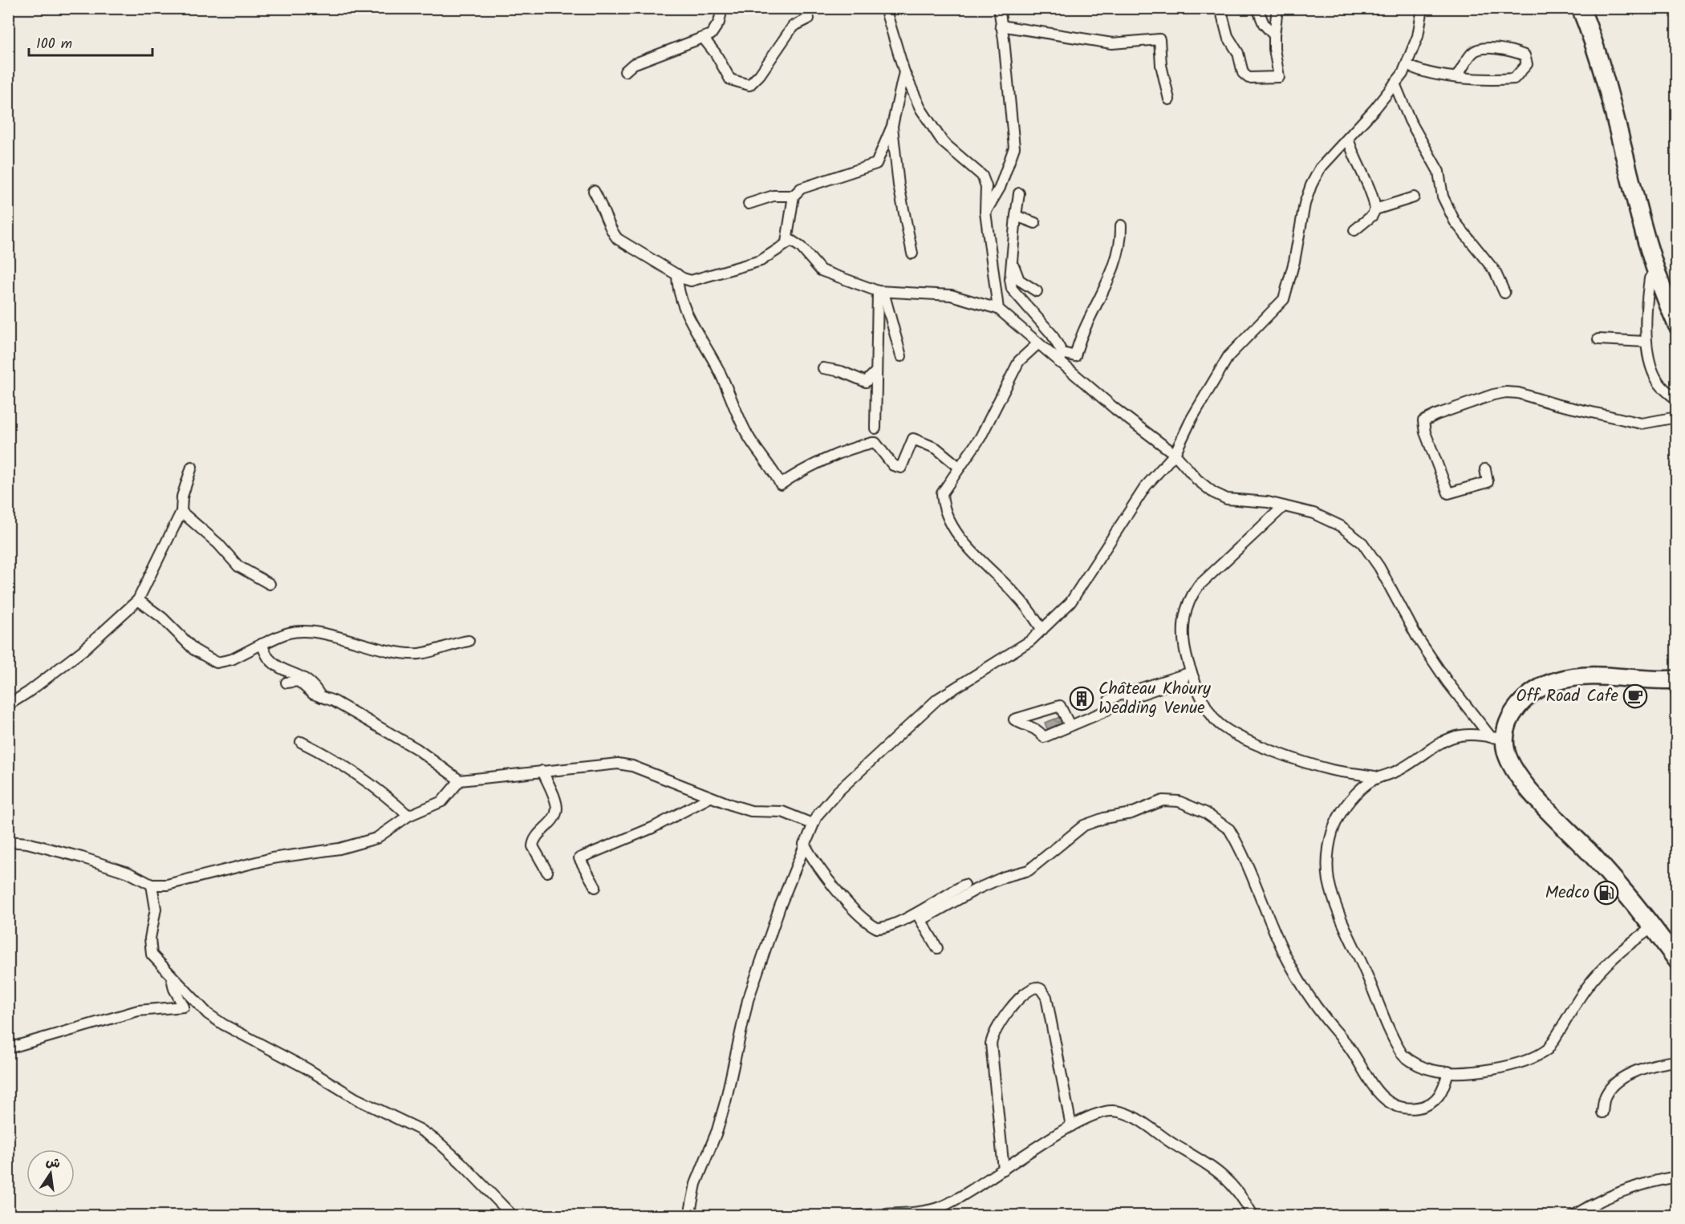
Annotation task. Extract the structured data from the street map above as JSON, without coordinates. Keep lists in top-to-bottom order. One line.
{"places":{"cafe":["Off Road Cafe"],"building":["Château Khoury Wedding Venue"],"fuel station":["Medco"]},"scale_bar":"100 m","north":"top"}
